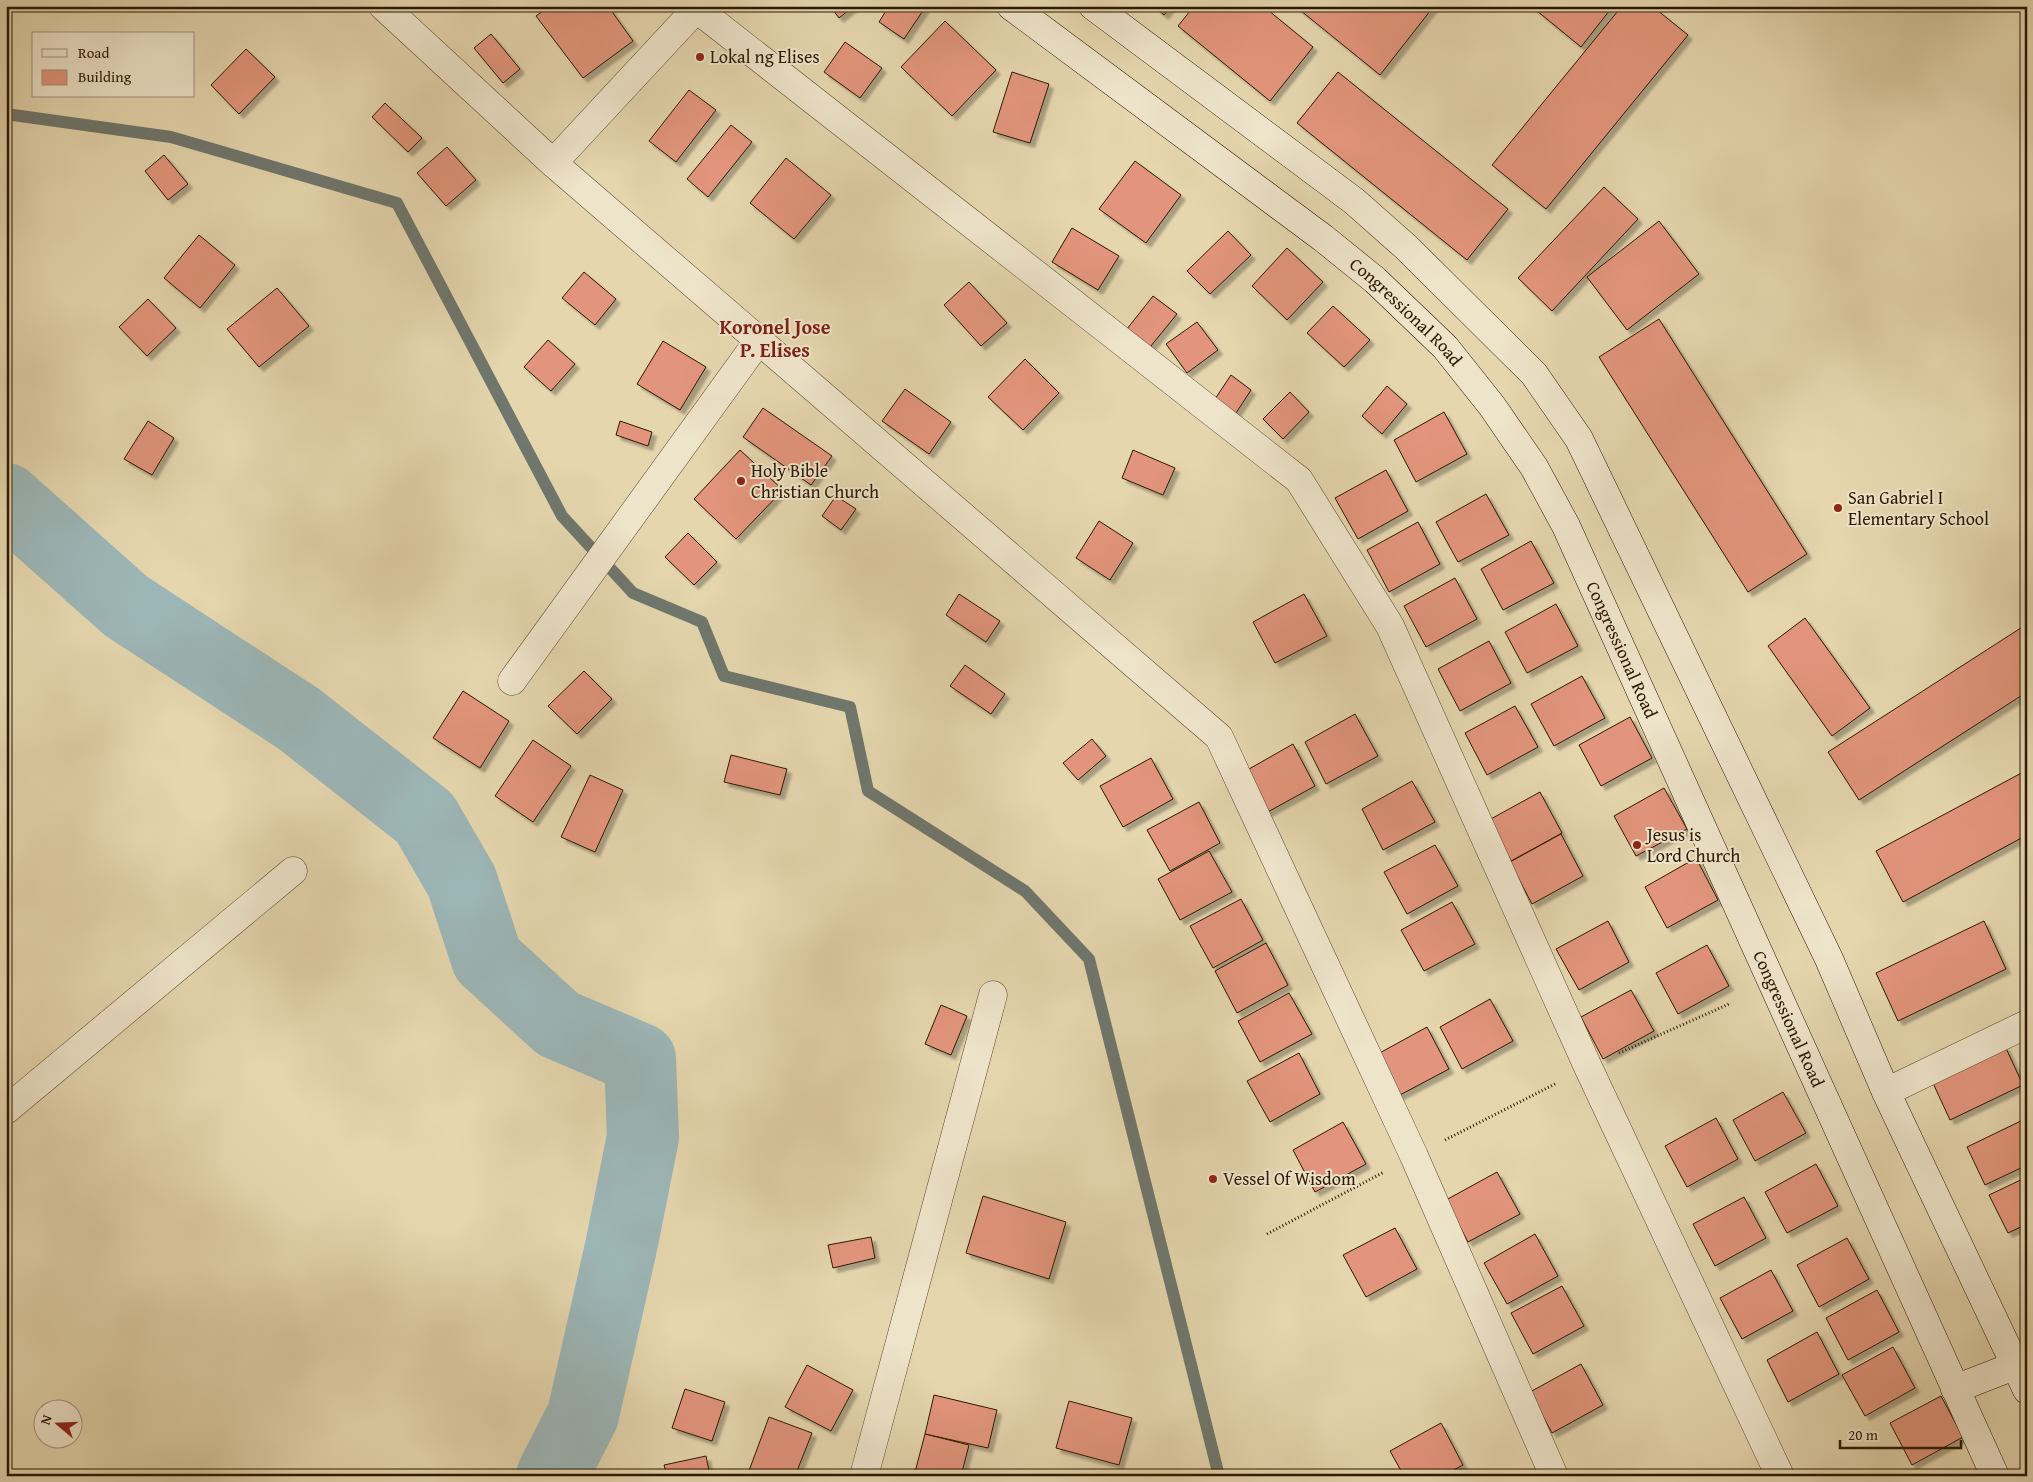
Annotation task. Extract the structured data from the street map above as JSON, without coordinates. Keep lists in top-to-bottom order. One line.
{"streets":{"street":["Congressional Road"]},"districts":["Koronel Jose P. Elises"],"places":["Lokal ng Elises","Holy Bible Christian Church","San Gabriel I Elementary School","Jesus is Lord Church","Vessel Of Wisdom"],"legend":["Road","Building"],"scale_bar":"20 m","north":"left"}
